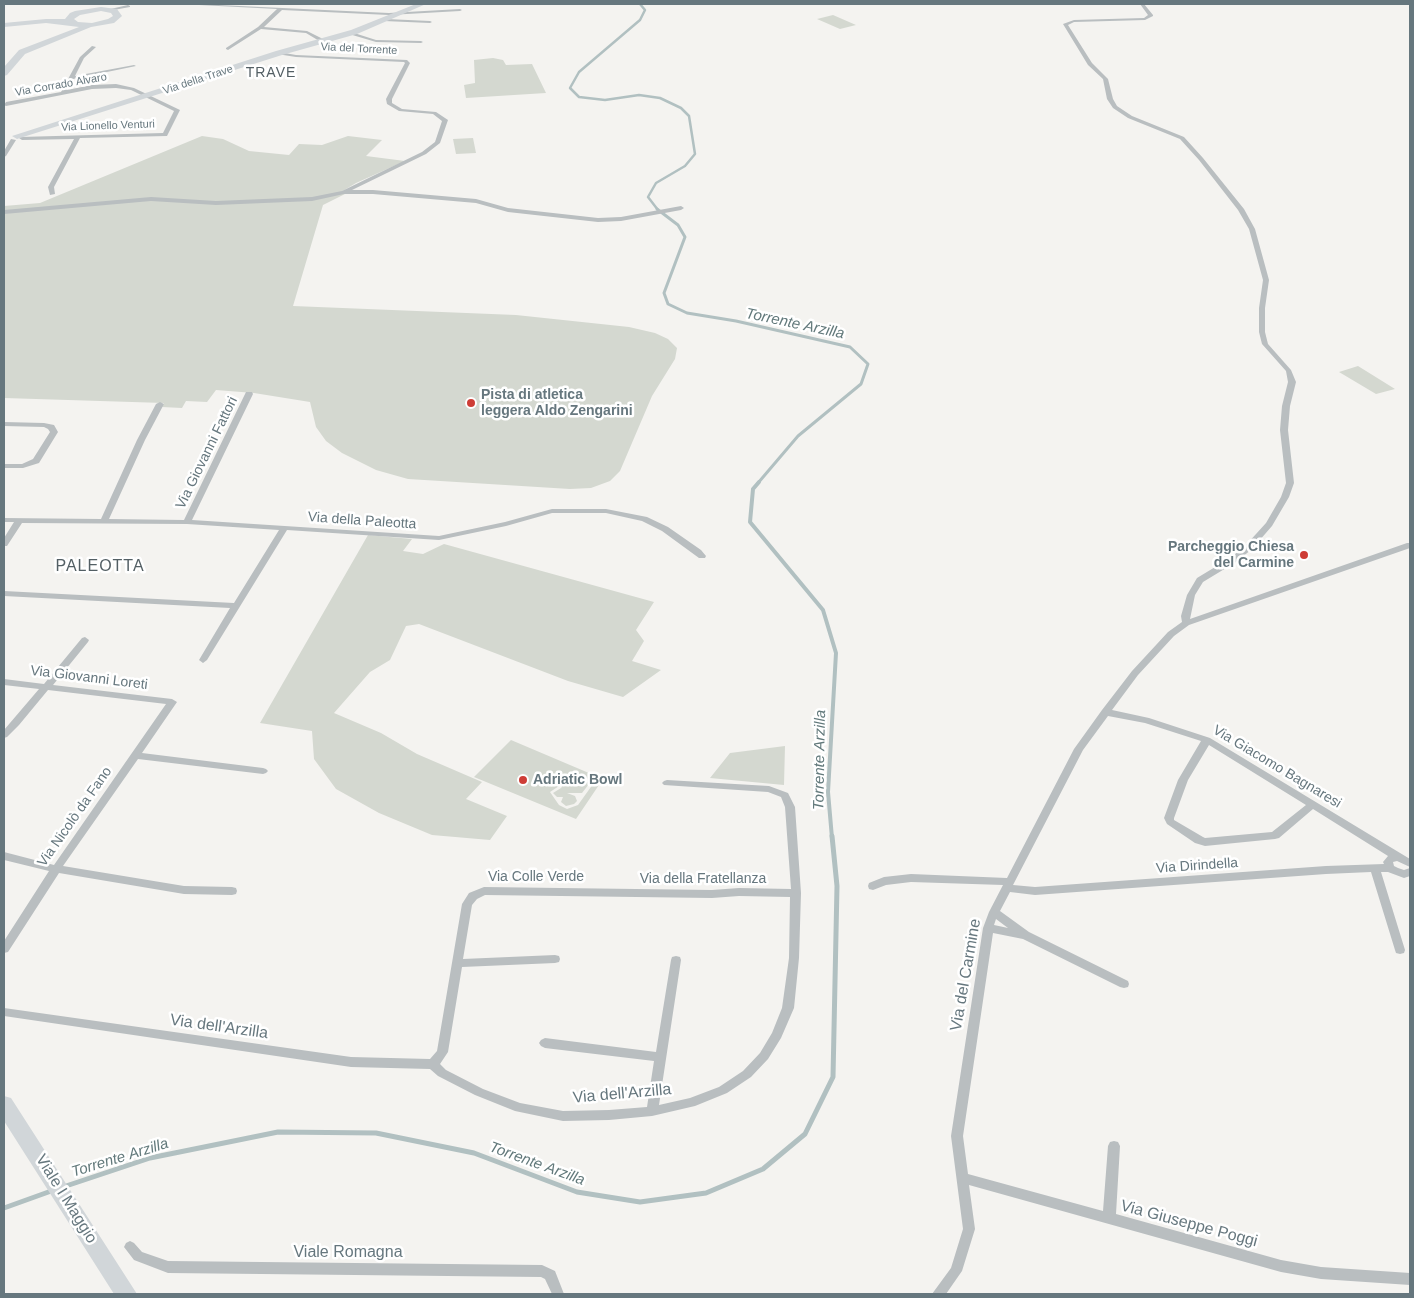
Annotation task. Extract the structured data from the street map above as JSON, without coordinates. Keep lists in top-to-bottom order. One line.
{"streets":{"main road":["Via della Trave","Viale I Maggio"],"street":["Via del Torrente","Via Corrado Alvaro","Via Lionello Venturi","Via Giovanni Fattori","Via della Paleotta","Via Giovanni Loreti","Via Giacomo Bagnaresi","Via Nicolò da Fano","Via Dirindella","Via Colle Verde","Via della Fratellanza","Via del Carmine","Via dell'Arzilla","Via Giuseppe Poggi","Viale Romagna"]},"crossings":[["Via del Torrente","Via della Trave"],["Via della Trave","Via Corrado Alvaro"],["Via della Trave","Via Lionello Venturi"],["Via Corrado Alvaro","Via Lionello Venturi"],["Via Giovanni Fattori","Via della Paleotta"],["Via Giovanni Loreti","Via Nicolò da Fano"],["Via Giacomo Bagnaresi","Via del Carmine"],["Via Dirindella","Via del Carmine"],["Via Colle Verde","Via della Fratellanza"],["Via Colle Verde","Via dell'Arzilla"],["Via della Fratellanza","Via dell'Arzilla"],["Via del Carmine","Via Giuseppe Poggi"]],"districts":["TRAVE","PALEOTTA"],"water":["Torrente Arzilla"],"places":["Pista di atletica leggera Aldo Zengarini","Parcheggio Chiesa del Carmine","Adriatic Bowl"]}
